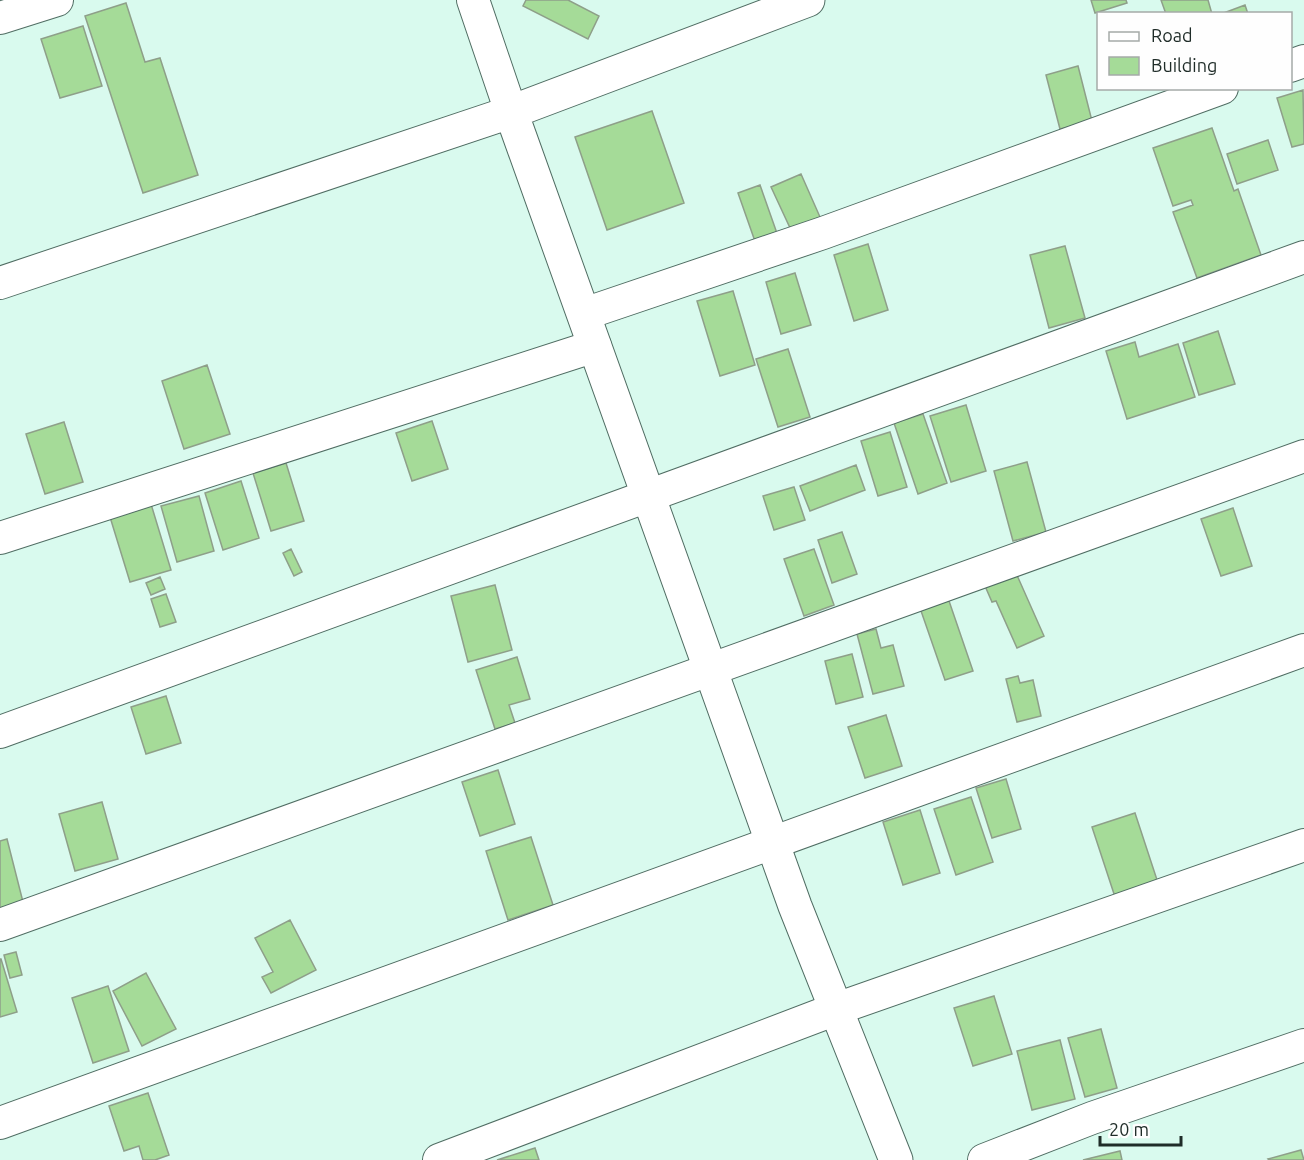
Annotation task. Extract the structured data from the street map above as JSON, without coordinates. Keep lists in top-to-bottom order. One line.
{"legend":["Road","Building"],"scale_bar":"20 m"}
